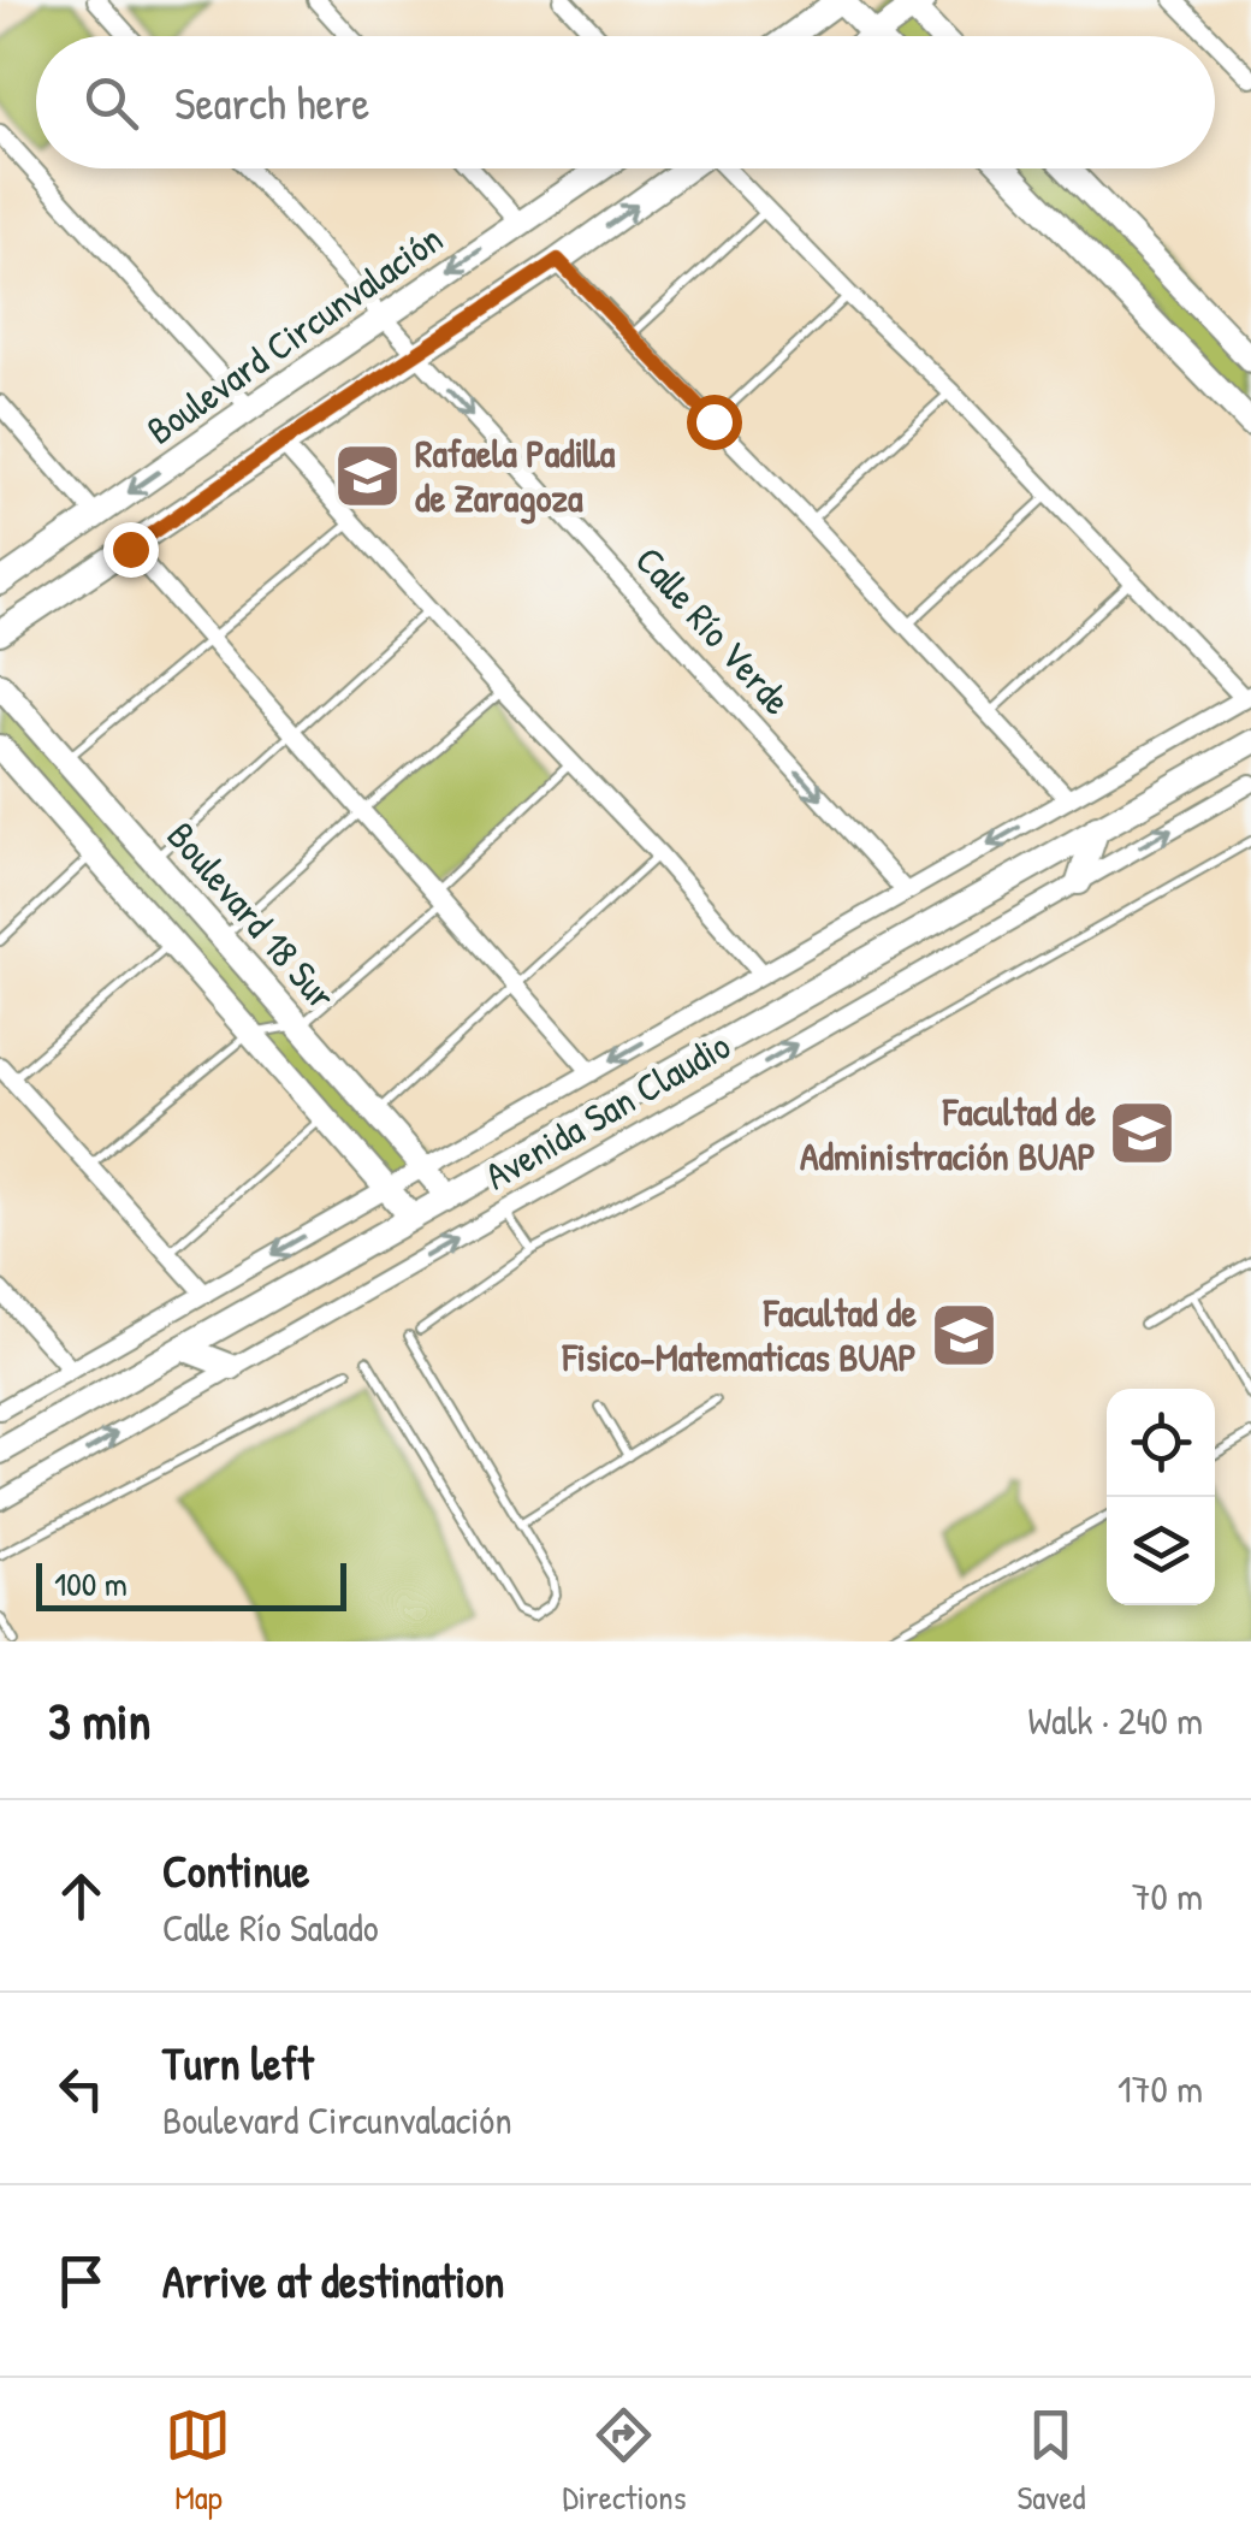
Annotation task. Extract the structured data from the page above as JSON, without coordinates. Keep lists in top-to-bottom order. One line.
{"streets":{"street":["Boulevard Circunvalación","Calle Río Verde","Boulevard 18 Sur","Avenida San Claudio"]},"crossings":[["Boulevard Circunvalación","Calle Río Verde"],["Calle Río Verde","Avenida San Claudio"],["Boulevard 18 Sur","Avenida San Claudio"]],"one_way":["Calle Río Verde"],"places":{"school or university":["Rafaela Padilla de Zaragoza","Facultad de Administración BUAP","Facultad de Fisico-Matematicas BUAP"]},"scale_bar":"100 m","page":{"search":"Search here","scale":"100 m","heading":["3 min","Walk · 240 m"],"list":[["Continue","Calle Río Salado","70 m"],["Turn left","Boulevard Circunvalación","170 m"],"Arrive at destination"],"nav":["Map","Directions","Saved"]}}
